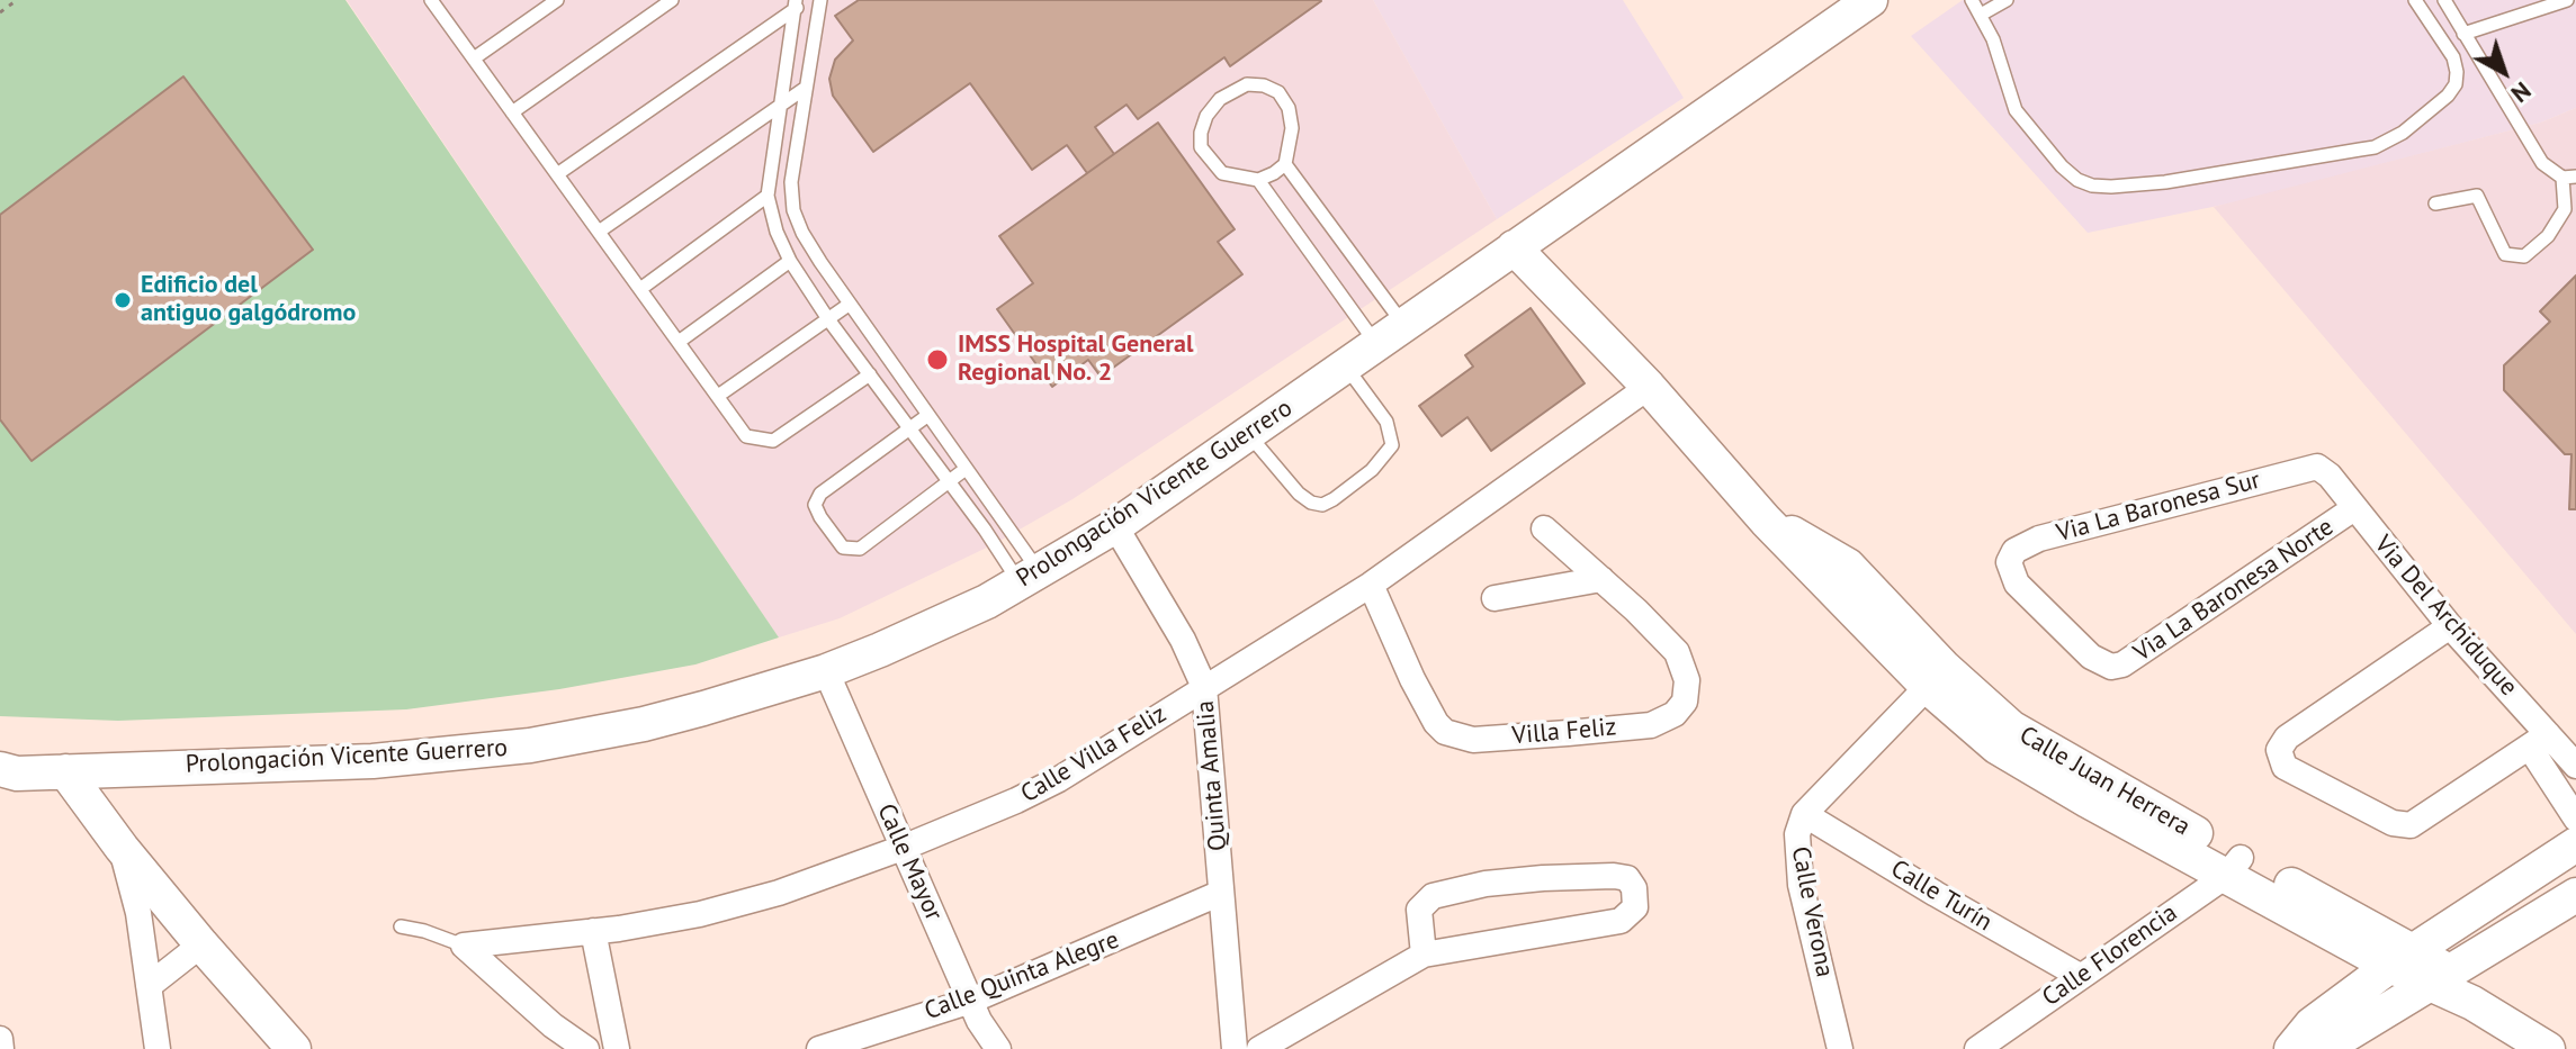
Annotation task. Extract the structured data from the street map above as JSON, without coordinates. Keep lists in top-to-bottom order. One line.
{"streets":{"street":["Prolongación Vicente Guerrero","Via La Baronesa Sur","Via La Baronesa Norte","Via Del Archiduque","Villa Feliz","Calle Villa Feliz","Quinta Amalia","Calle Juan Herrera","Calle Mayor","Calle Turín","Calle Verona","Calle Florencia","Calle Quinta Alegre"]},"crossings":[["Prolongación Vicente Guerrero","Quinta Amalia"],["Prolongación Vicente Guerrero","Calle Juan Herrera"],["Prolongación Vicente Guerrero","Calle Mayor"],["Via La Baronesa Sur","Via La Baronesa Norte"],["Via La Baronesa Sur","Via Del Archiduque"],["Via La Baronesa Norte","Via Del Archiduque"],["Villa Feliz","Calle Villa Feliz"],["Calle Villa Feliz","Quinta Amalia"],["Calle Villa Feliz","Calle Juan Herrera"],["Calle Villa Feliz","Calle Mayor"],["Quinta Amalia","Calle Quinta Alegre"],["Calle Juan Herrera","Calle Verona"],["Calle Juan Herrera","Calle Florencia"],["Calle Mayor","Calle Quinta Alegre"],["Calle Turín","Calle Verona"],["Calle Turín","Calle Florencia"]],"places":["Edificio del antiguo galgódromo","IMSS Hospital General Regional No. 2"],"north":"bottom right"}
